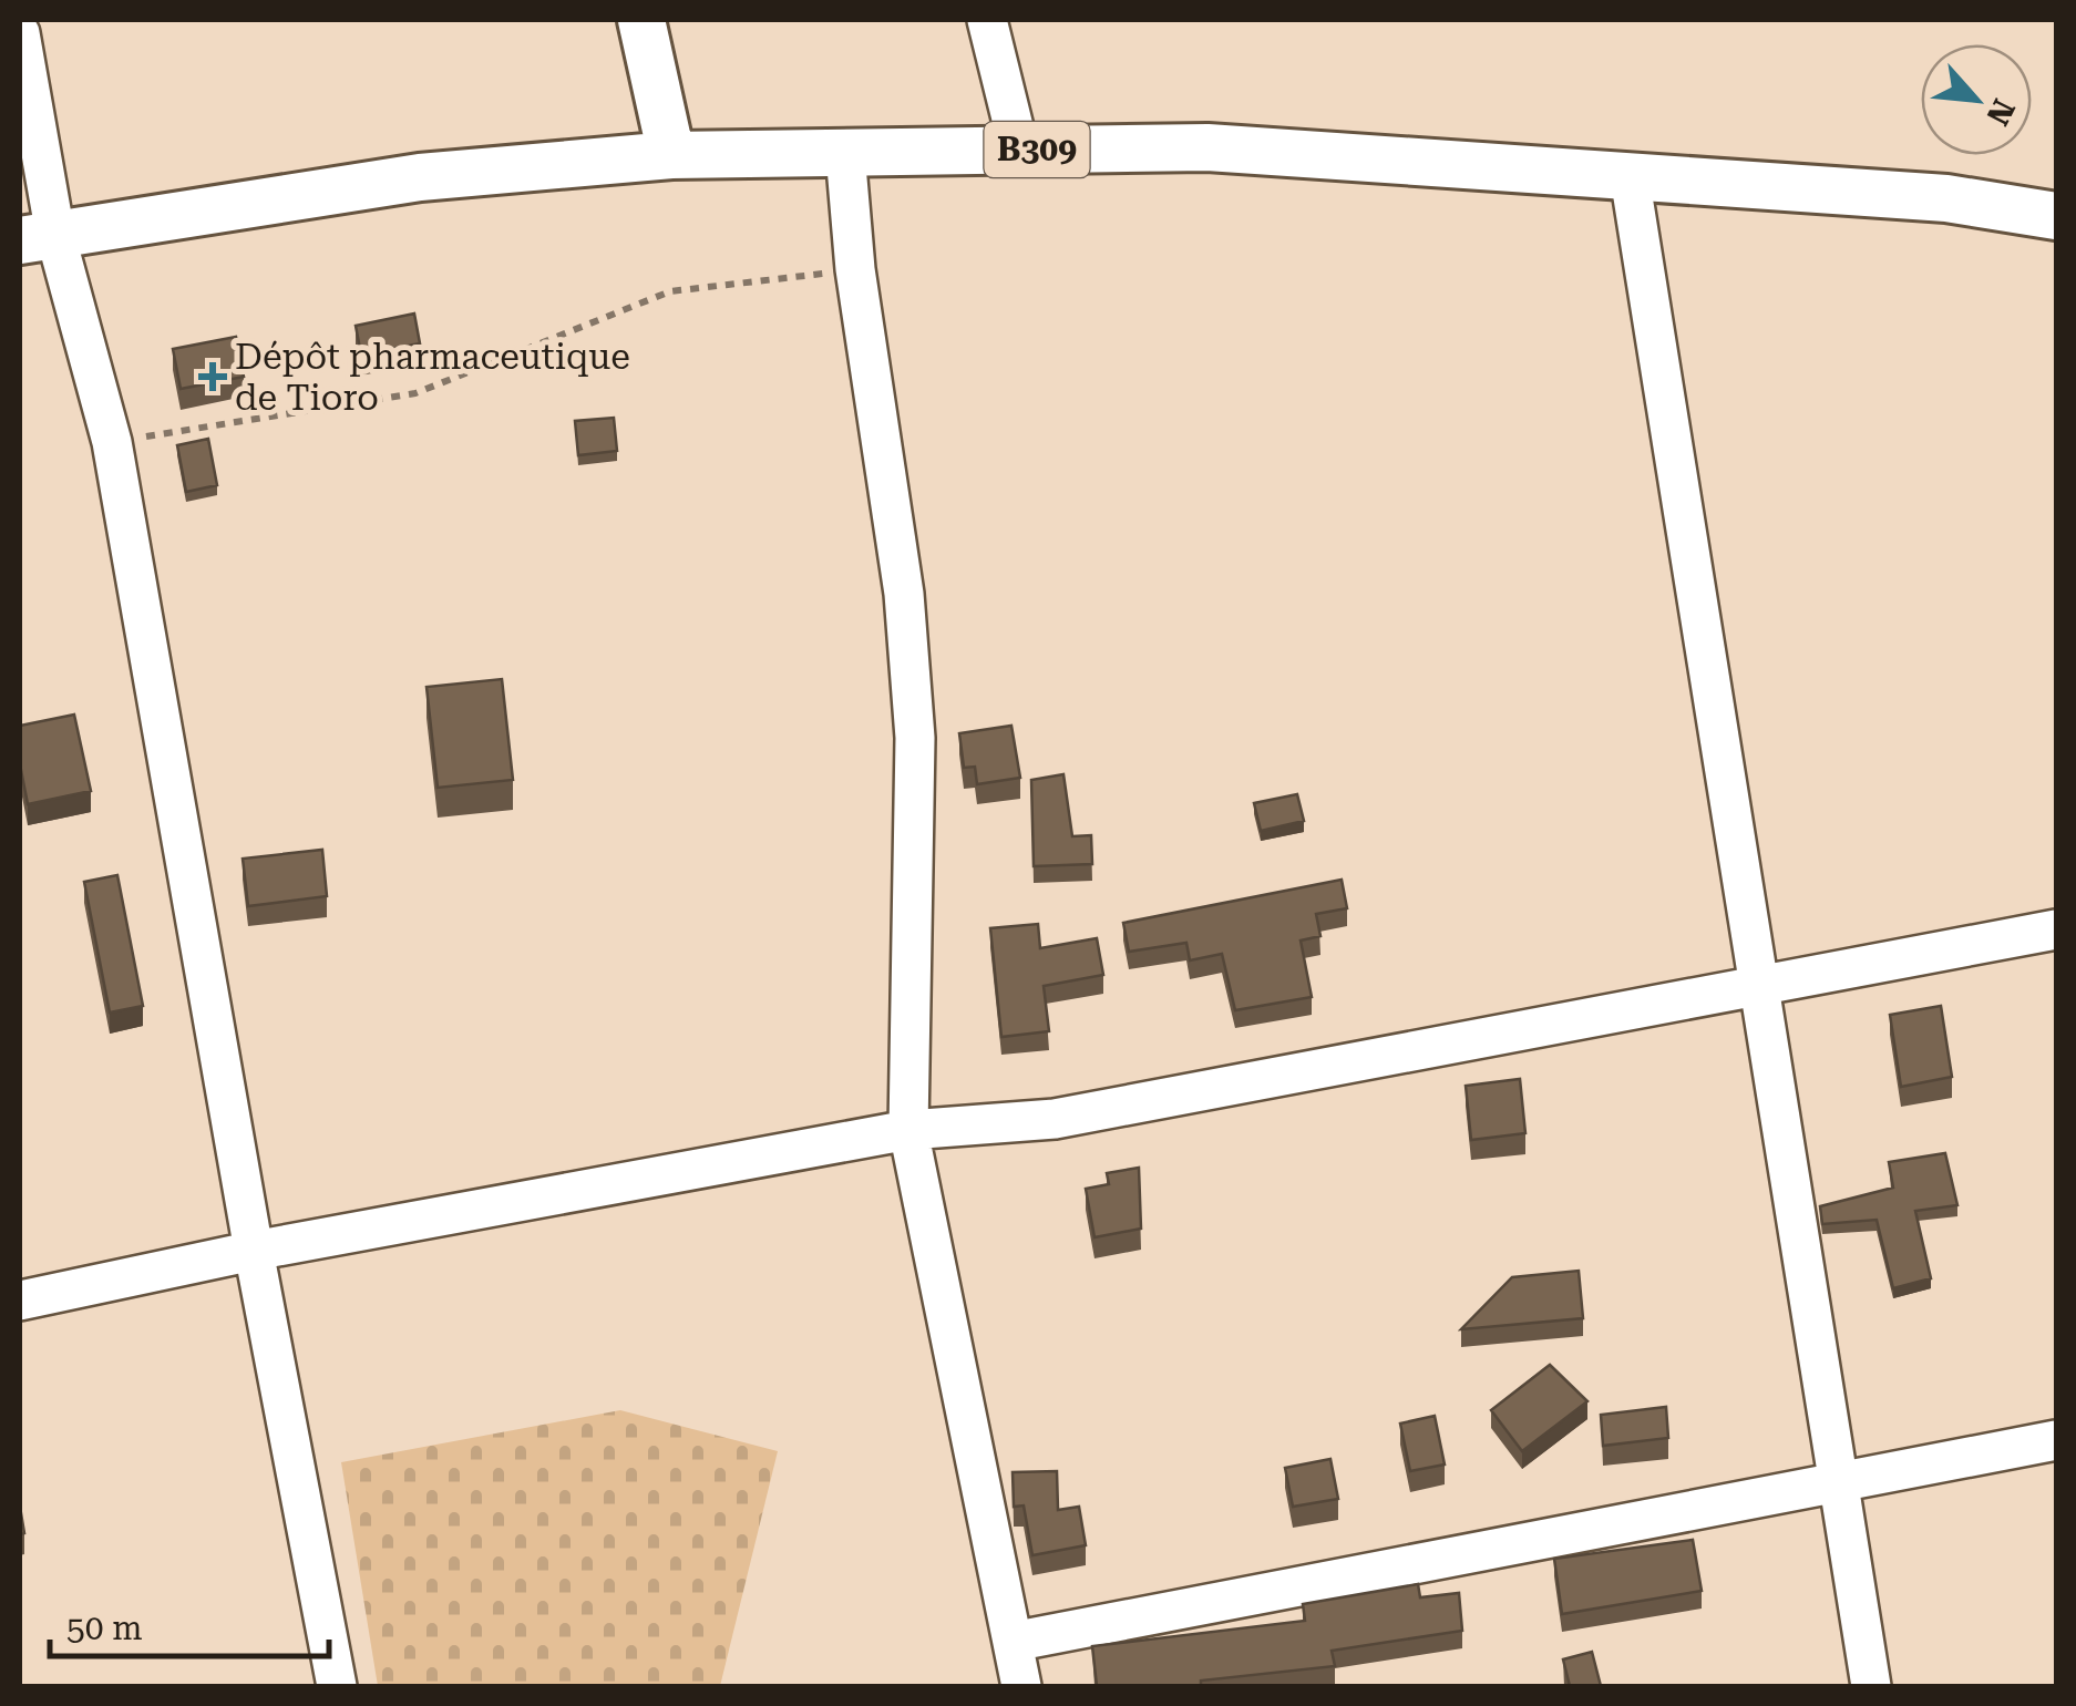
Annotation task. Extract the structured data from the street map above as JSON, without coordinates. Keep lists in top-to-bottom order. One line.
{"streets":{"main road":["B309"]},"places":{"health":["Dépôt pharmaceutique de Tioro"]},"scale_bar":"50 m","north":"bottom right"}
